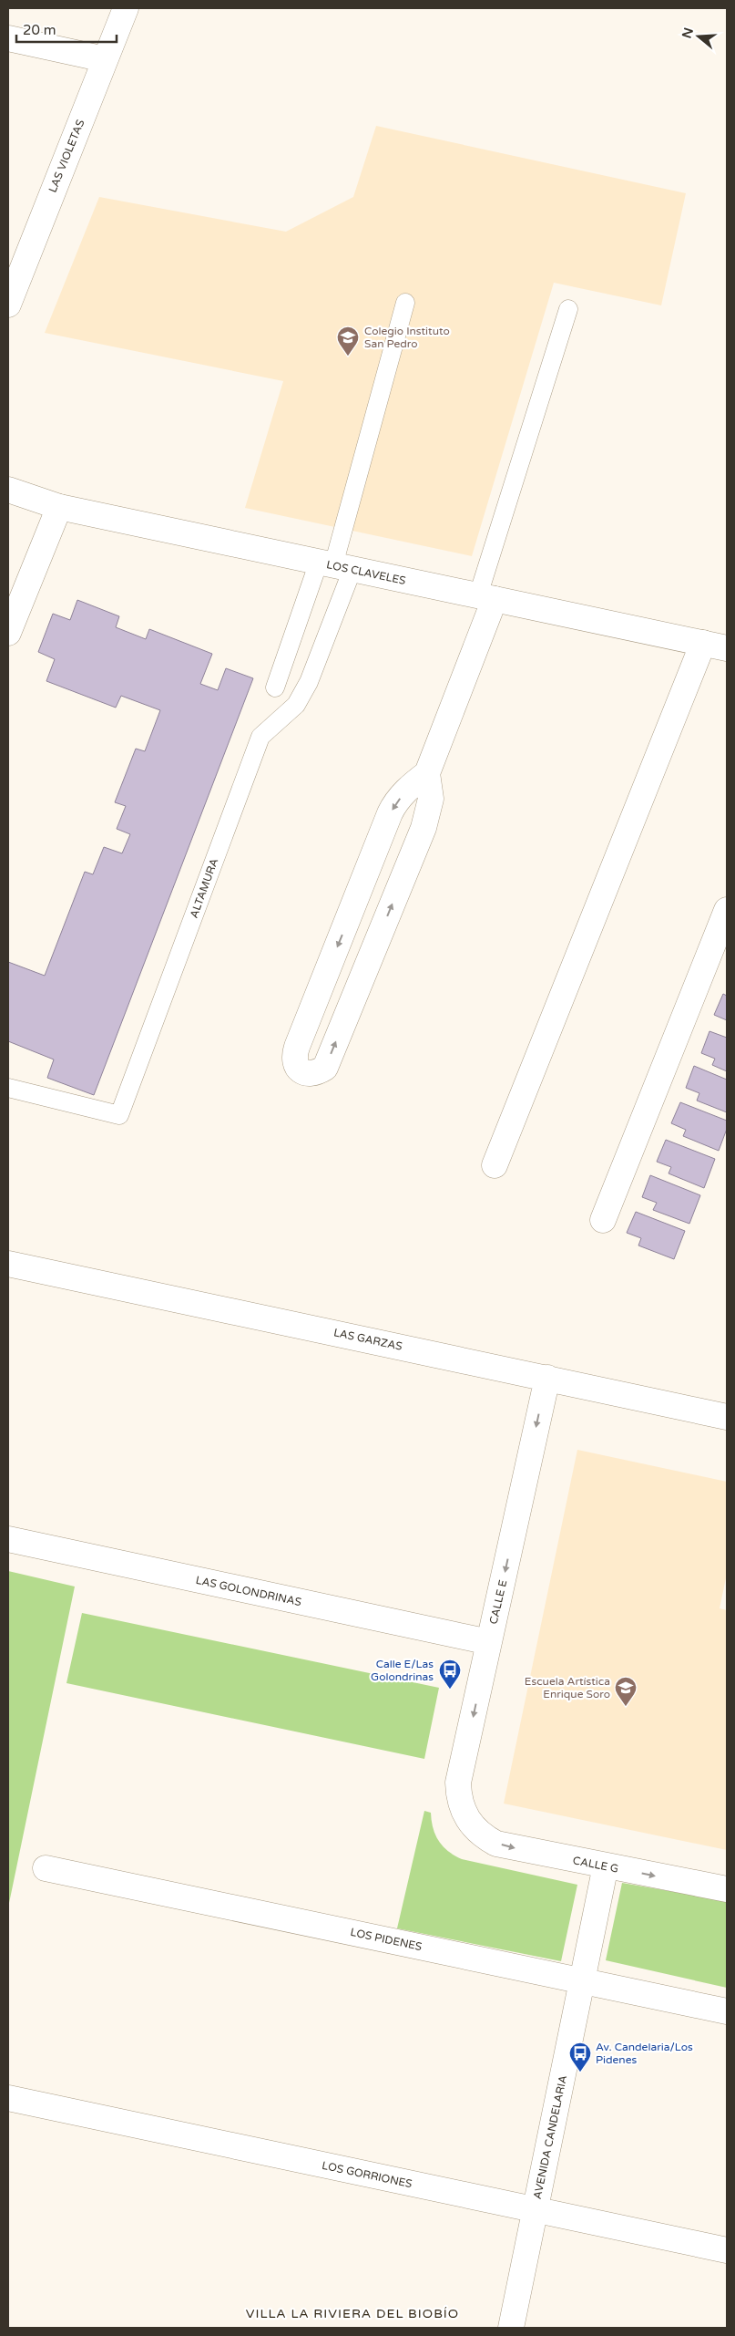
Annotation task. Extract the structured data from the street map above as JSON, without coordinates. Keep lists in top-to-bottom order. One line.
{"streets":{"street":["LAS VIOLETAS","LOS CLAVELES","LAS GARZAS","LAS GOLONDRINAS","CALLE E","CALLE G","LOS PIDENES","AVENIDA CANDELARIA","LOS GORRIONES"],"lane":["ALTAMURA"]},"crossings":[["LOS CLAVELES","ALTAMURA"],["LAS GARZAS","CALLE E"],["LAS GOLONDRINAS","CALLE E"],["CALLE E","CALLE G"],["CALLE G","AVENIDA CANDELARIA"],["LOS PIDENES","AVENIDA CANDELARIA"],["AVENIDA CANDELARIA","LOS GORRIONES"]],"one_way":["CALLE E","CALLE G"],"districts":["VILLA LA RIVIERA DEL BIOBÍO"],"places":{"school or university":["Colegio Instituto San Pedro","Escuela Artística Enrique Soro"],"bus stop":["Calle E/Las Golondrinas","Av. Candelaria/Los Pidenes"]},"scale_bar":"20 m","north":"left"}
